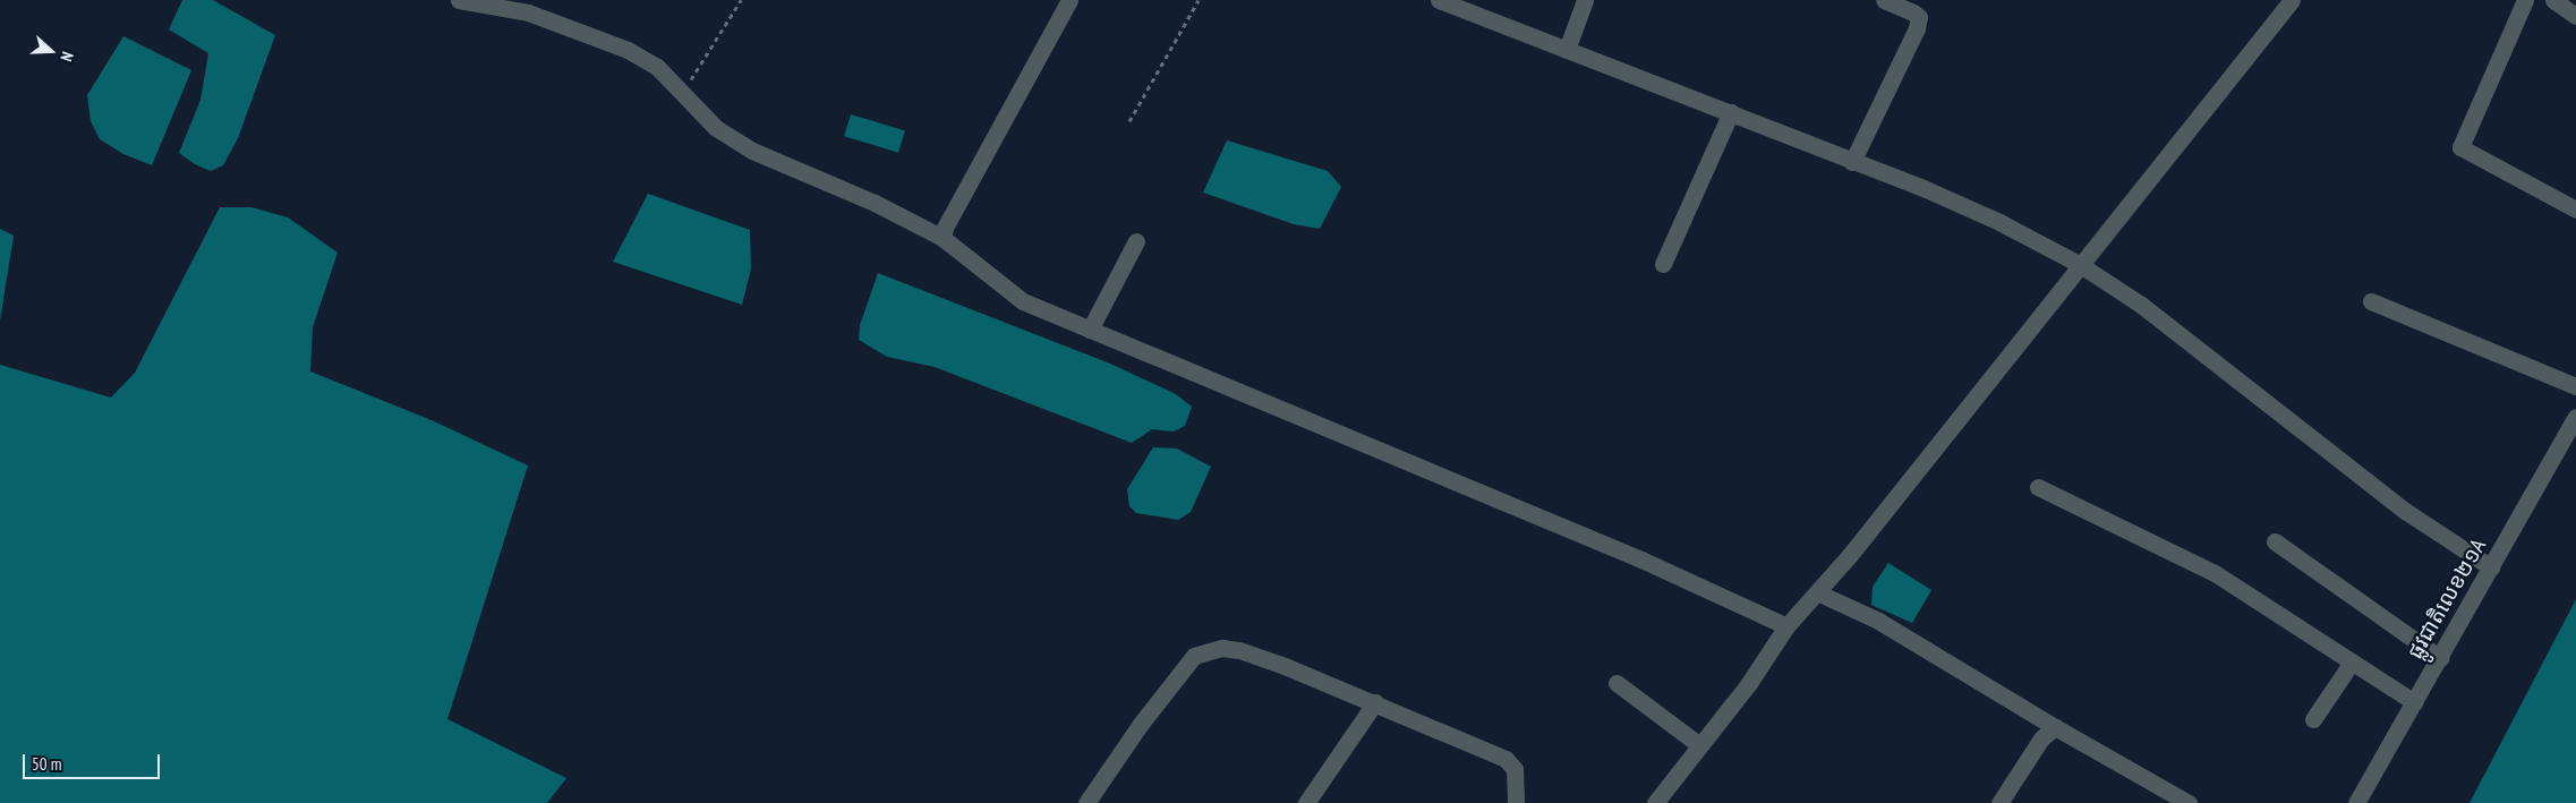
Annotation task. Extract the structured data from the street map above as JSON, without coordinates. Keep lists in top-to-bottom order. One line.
{"streets":{"street":["ផ្លូវជាតិលេខ២១A"]},"scale_bar":"50 m","north":"right"}
